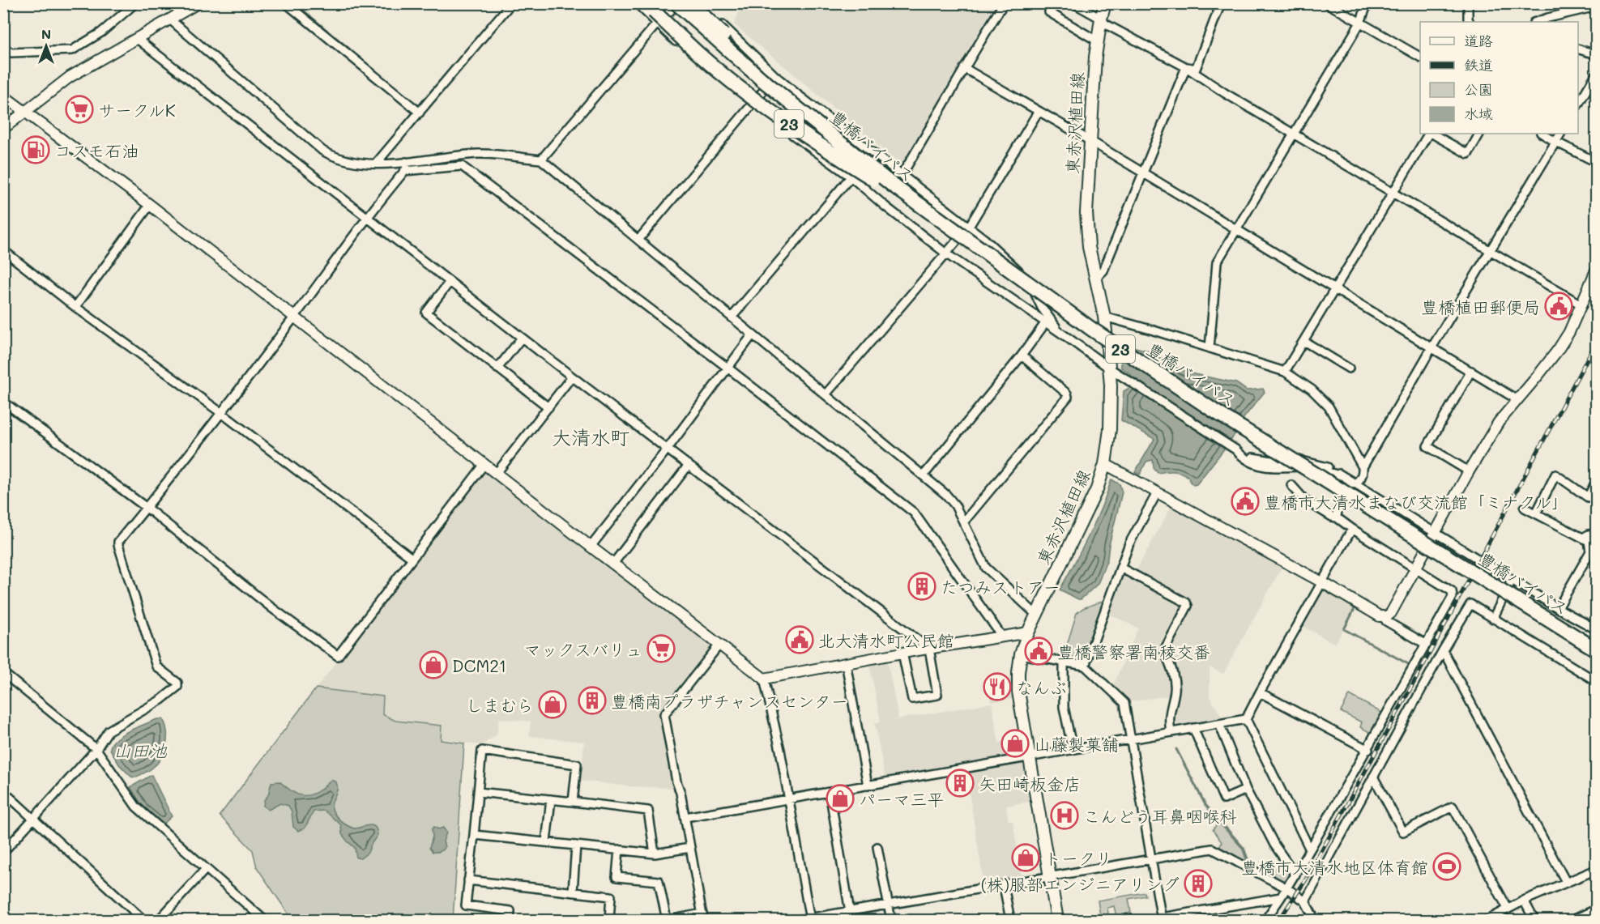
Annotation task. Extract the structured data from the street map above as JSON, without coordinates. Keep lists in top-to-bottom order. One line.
{"streets":{"highway":["23","豊橋バイパス"],"main road":["東赤沢植田線"]},"crossings":[["23","豊橋バイパス"]],"districts":["大清水町"],"water":["山田池"],"places":{"supermarket":["サークルK","マックスバリュ"],"fuel station":["コスモ石油"],"public building":["豊橋植田郵便局","豊橋市大清水まなび交流館「ミナクル」","北大清水町公民館","豊橋警察署南稜交番"],"building":["たつみストアー","豊橋南プラザチャンスセンター","矢田崎板金店","(株)服部エンジニアリング"],"shop":["DCM21","しまむら","山藤製菓舗","パーマ三平","トークリ"],"restaurant":["なんぶ"],"hospital":["こんどう耳鼻咽喉科"],"sports":["豊橋市大清水地区体育館"]},"legend":["道路","鉄道","公園","水域"],"north":"top"}
